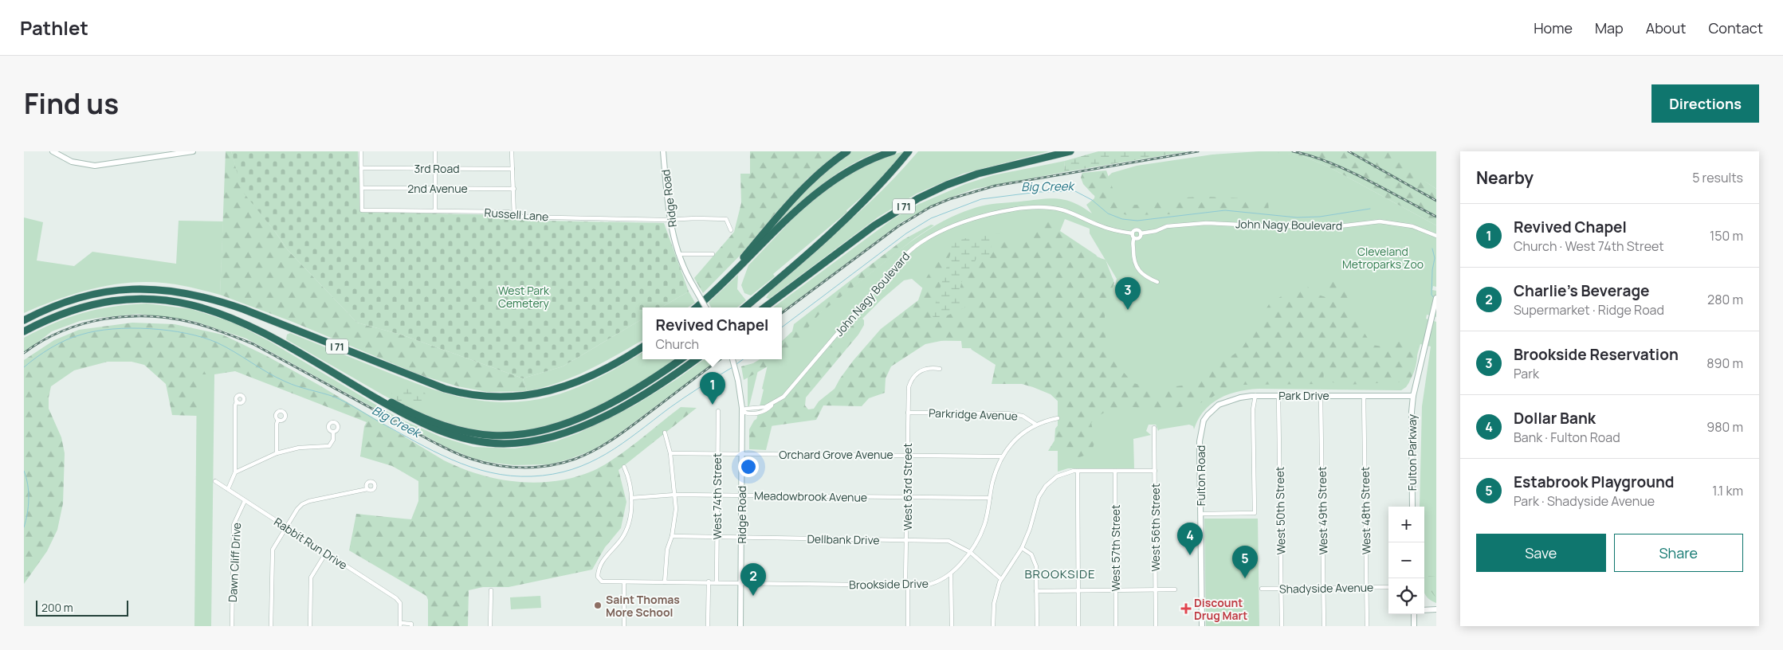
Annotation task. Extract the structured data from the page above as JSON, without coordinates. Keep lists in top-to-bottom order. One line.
{"streets":{"highway":["I 71"],"main road":["Ridge Road","Park Drive","Fulton Parkway","Fulton Road"],"street":["3rd Road","2nd Avenue","Russell Lane","John Nagy Boulevard","Parkridge Avenue","Orchard Grove Avenue","West 63rd Street","West 74th Street","Meadowbrook Avenue","West 50th Street","West 49th Street","West 48th Street","West 56th Street","Dellbank Drive","Rabbit Run Drive","West 57th Street","Dawn Cliff Drive","Brookside Drive","Shadyside Avenue"]},"crossings":[["2nd Avenue","Russell Lane"],["Ridge Road","Russell Lane"],["Ridge Road","John Nagy Boulevard"],["Ridge Road","Orchard Grove Avenue"],["Ridge Road","Meadowbrook Avenue"],["Ridge Road","Dellbank Drive"],["Ridge Road","Brookside Drive"],["Park Drive","Fulton Parkway"],["Park Drive","Fulton Road"],["Park Drive","West 50th Street"],["Park Drive","West 49th Street"],["Park Drive","West 48th Street"],["Parkridge Avenue","West 63rd Street"],["Parkridge Avenue","Brookside Drive"],["Orchard Grove Avenue","West 63rd Street"],["Orchard Grove Avenue","West 74th Street"],["Orchard Grove Avenue","Brookside Drive"],["West 63rd Street","Meadowbrook Avenue"],["West 63rd Street","Dellbank Drive"],["West 63rd Street","Brookside Drive"],["West 74th Street","Meadowbrook Avenue"],["West 74th Street","Dellbank Drive"],["West 74th Street","Brookside Drive"],["Meadowbrook Avenue","Brookside Drive"],["West 50th Street","Shadyside Avenue"],["West 49th Street","Shadyside Avenue"],["West 48th Street","Shadyside Avenue"],["Dellbank Drive","Brookside Drive"],["Rabbit Run Drive","Dawn Cliff Drive"]],"districts":["BROOKSIDE"],"water":["Big Creek"],"parks":["Cleveland Metroparks Zoo","West Park Cemetery"],"places":{"other":["Saint Thomas More School"],"health":["Discount Drug Mart"]},"scale_bar":"200 m","page":{"header":"Pathlet","nav":["Home","Map","About","Contact"],"title":"Find us","buttons":["Directions",["Save","Share"]],"heading":["Nearby","5 results"],"list":[{"mark":"1","name":"Revived Chapel","note":"Church · West 74th Street","value":"150 m"},{"mark":"2","name":"Charlie's Beverage","note":"Supermarket · Ridge Road","value":"280 m"},{"mark":"3","name":"Brookside Reservation","note":"Park","value":"890 m"},{"mark":"4","name":"Dollar Bank","note":"Bank · Fulton Road","value":"980 m"},{"mark":"5","name":"Estabrook Playground","note":"Park · Shadyside Avenue","value":"1.1 km"}],"pins":["3","1","4","5","2"],"popup":["Revived Chapel","Church"],"map_buttons":["+","−"],"scale":"200 m"}}
